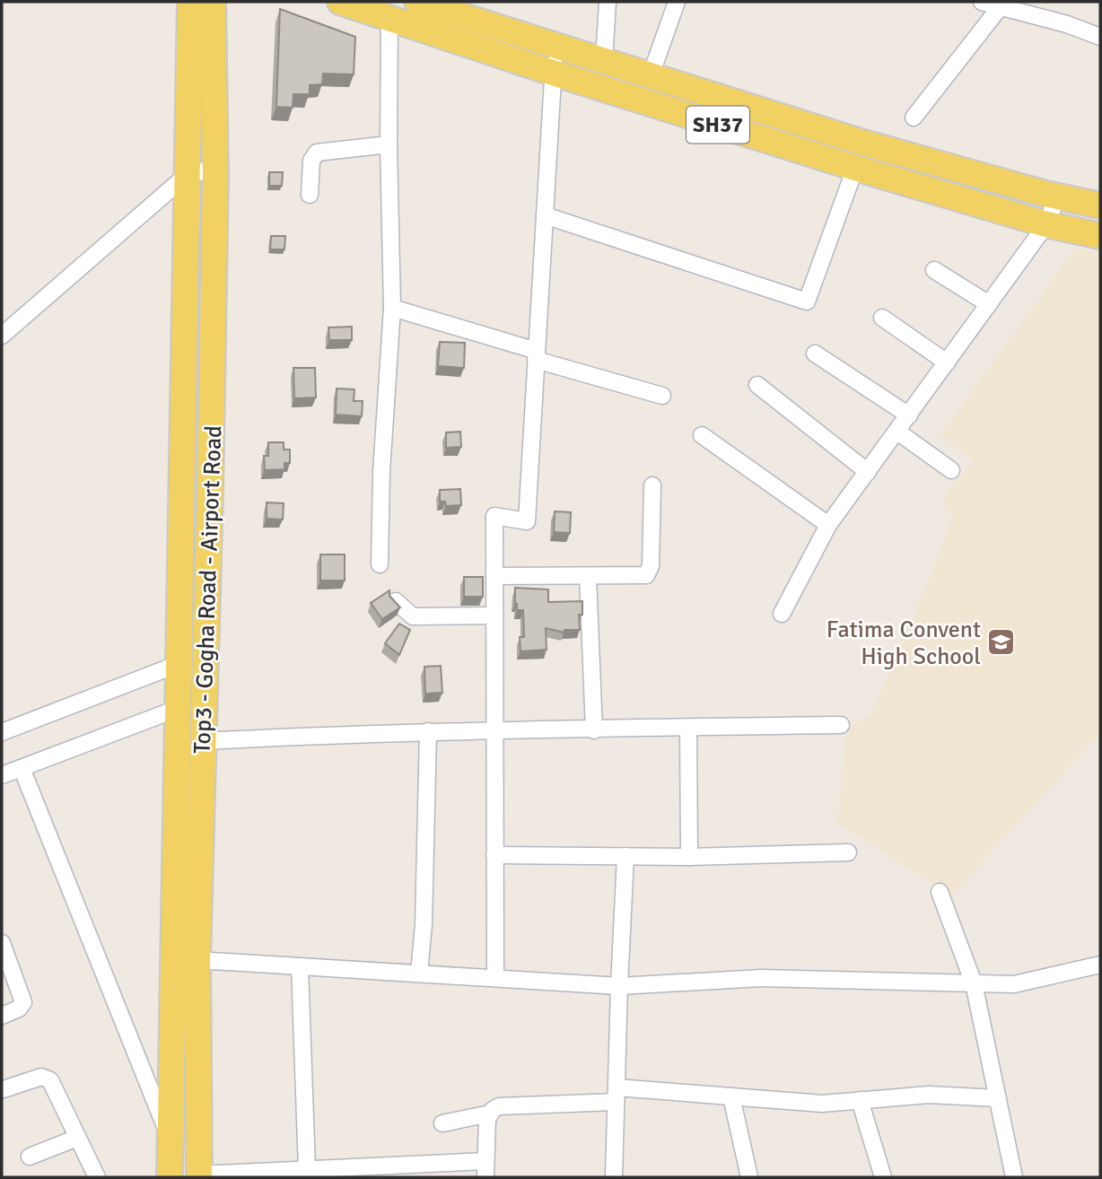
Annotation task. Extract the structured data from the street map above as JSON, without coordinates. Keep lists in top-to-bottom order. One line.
{"streets":{"main road":["SH37","Top3 - Gogha Road - Airport Road"]},"places":{"school or university":["Fatima Convent High School"]}}
